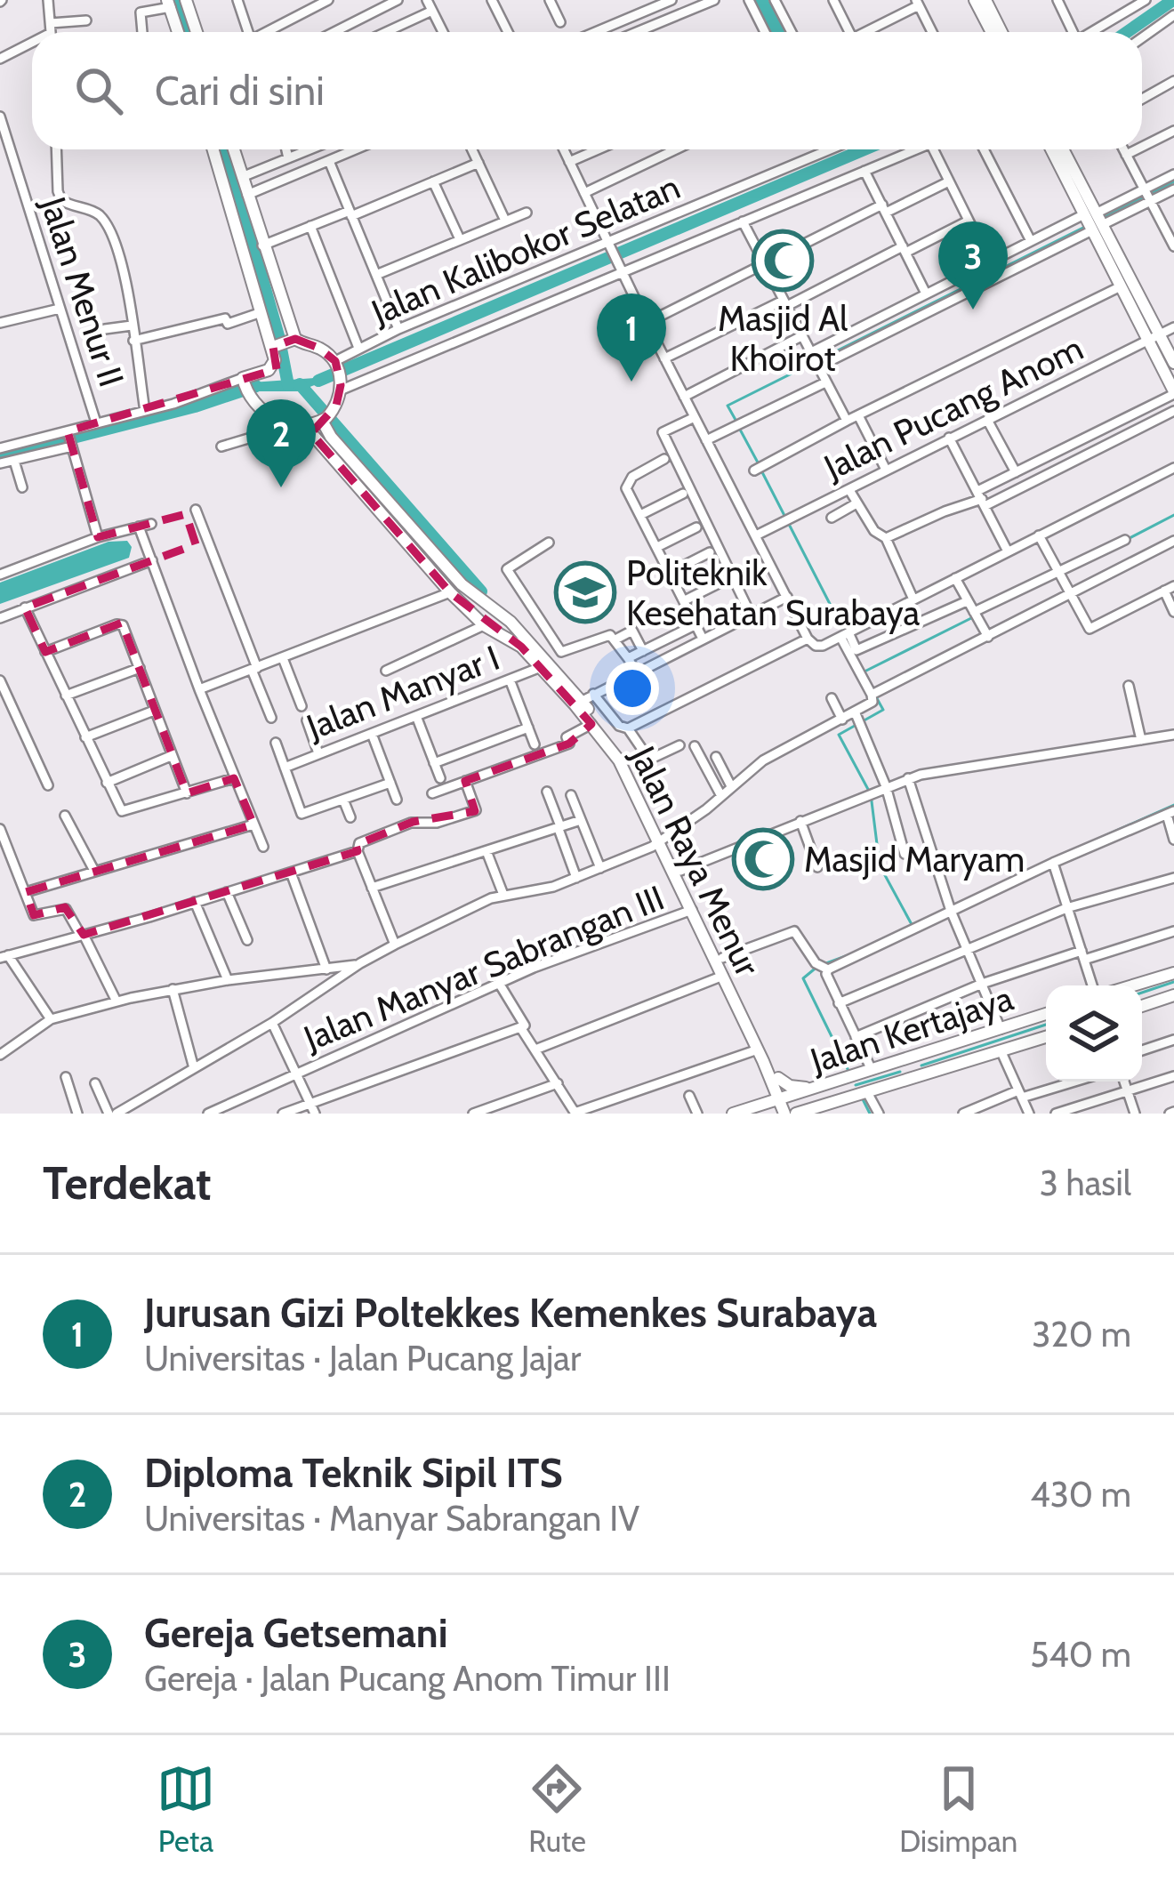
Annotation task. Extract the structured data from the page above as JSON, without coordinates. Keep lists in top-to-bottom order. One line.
{"streets":{"main road":["Jalan Raya Menur","Jalan Kertajaya"],"street":["Jalan Kalibokor Selatan","Jalan Menur II","Jalan Pucang Anom","Jalan Manyar I","Jalan Manyar Sabrangan III"]},"crossings":[["Jalan Manyar I","Jalan Raya Menur"],["Jalan Raya Menur","Jalan Manyar Sabrangan III"],["Jalan Raya Menur","Jalan Kertajaya"]],"places":{"mosque":["Masjid Al Khoirot","Masjid Maryam"],"school or university":["Politeknik Kesehatan Surabaya"]},"page":{"search":"Cari di sini","pins":["3","1","2"],"heading":["Terdekat","3 hasil"],"list":[{"mark":"1","name":"Jurusan Gizi Poltekkes Kemenkes Surabaya","note":"Universitas · Jalan Pucang Jajar","value":"320 m"},{"mark":"2","name":"Diploma Teknik Sipil ITS","note":"Universitas · Manyar Sabrangan IV","value":"430 m"},{"mark":"3","name":"Gereja Getsemani","note":"Gereja · Jalan Pucang Anom Timur III","value":"540 m"}],"nav":["Peta","Rute","Disimpan"]}}
